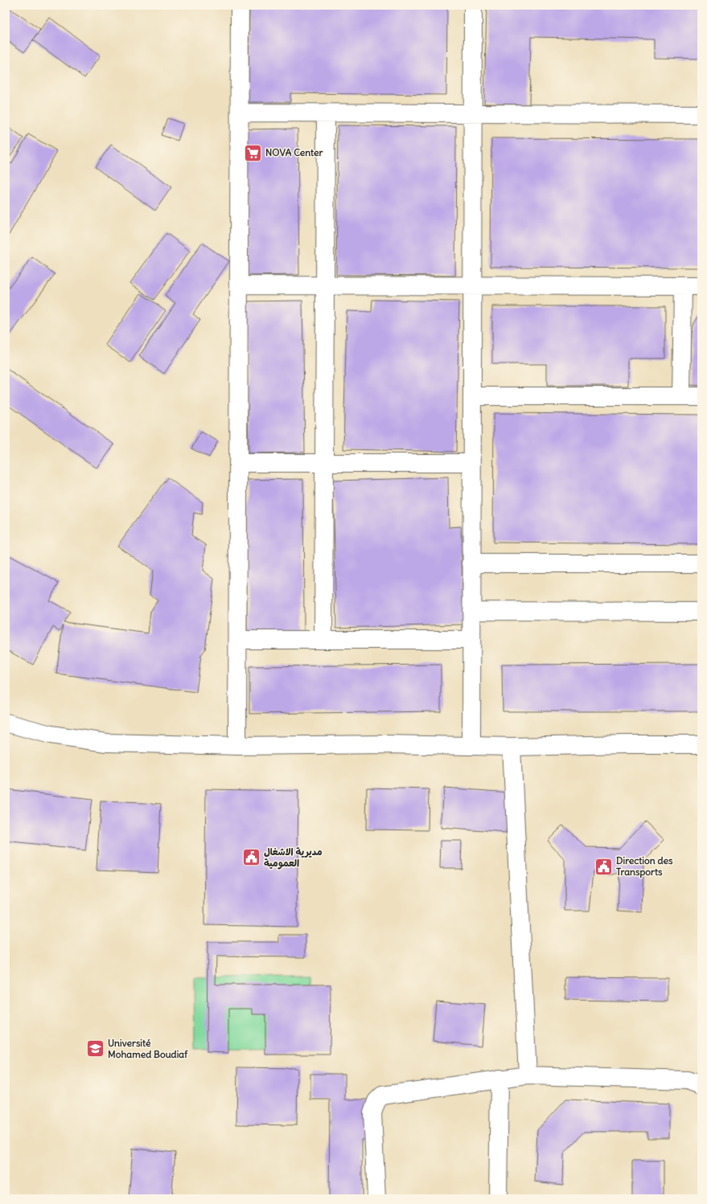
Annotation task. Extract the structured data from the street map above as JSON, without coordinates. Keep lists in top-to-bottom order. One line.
{"places":{"supermarket":["NOVA Center"],"public building":["مديرية الاشغال العمومية","Direction des Transports"],"school or university":["Université Mohamed Boudiaf"]}}
